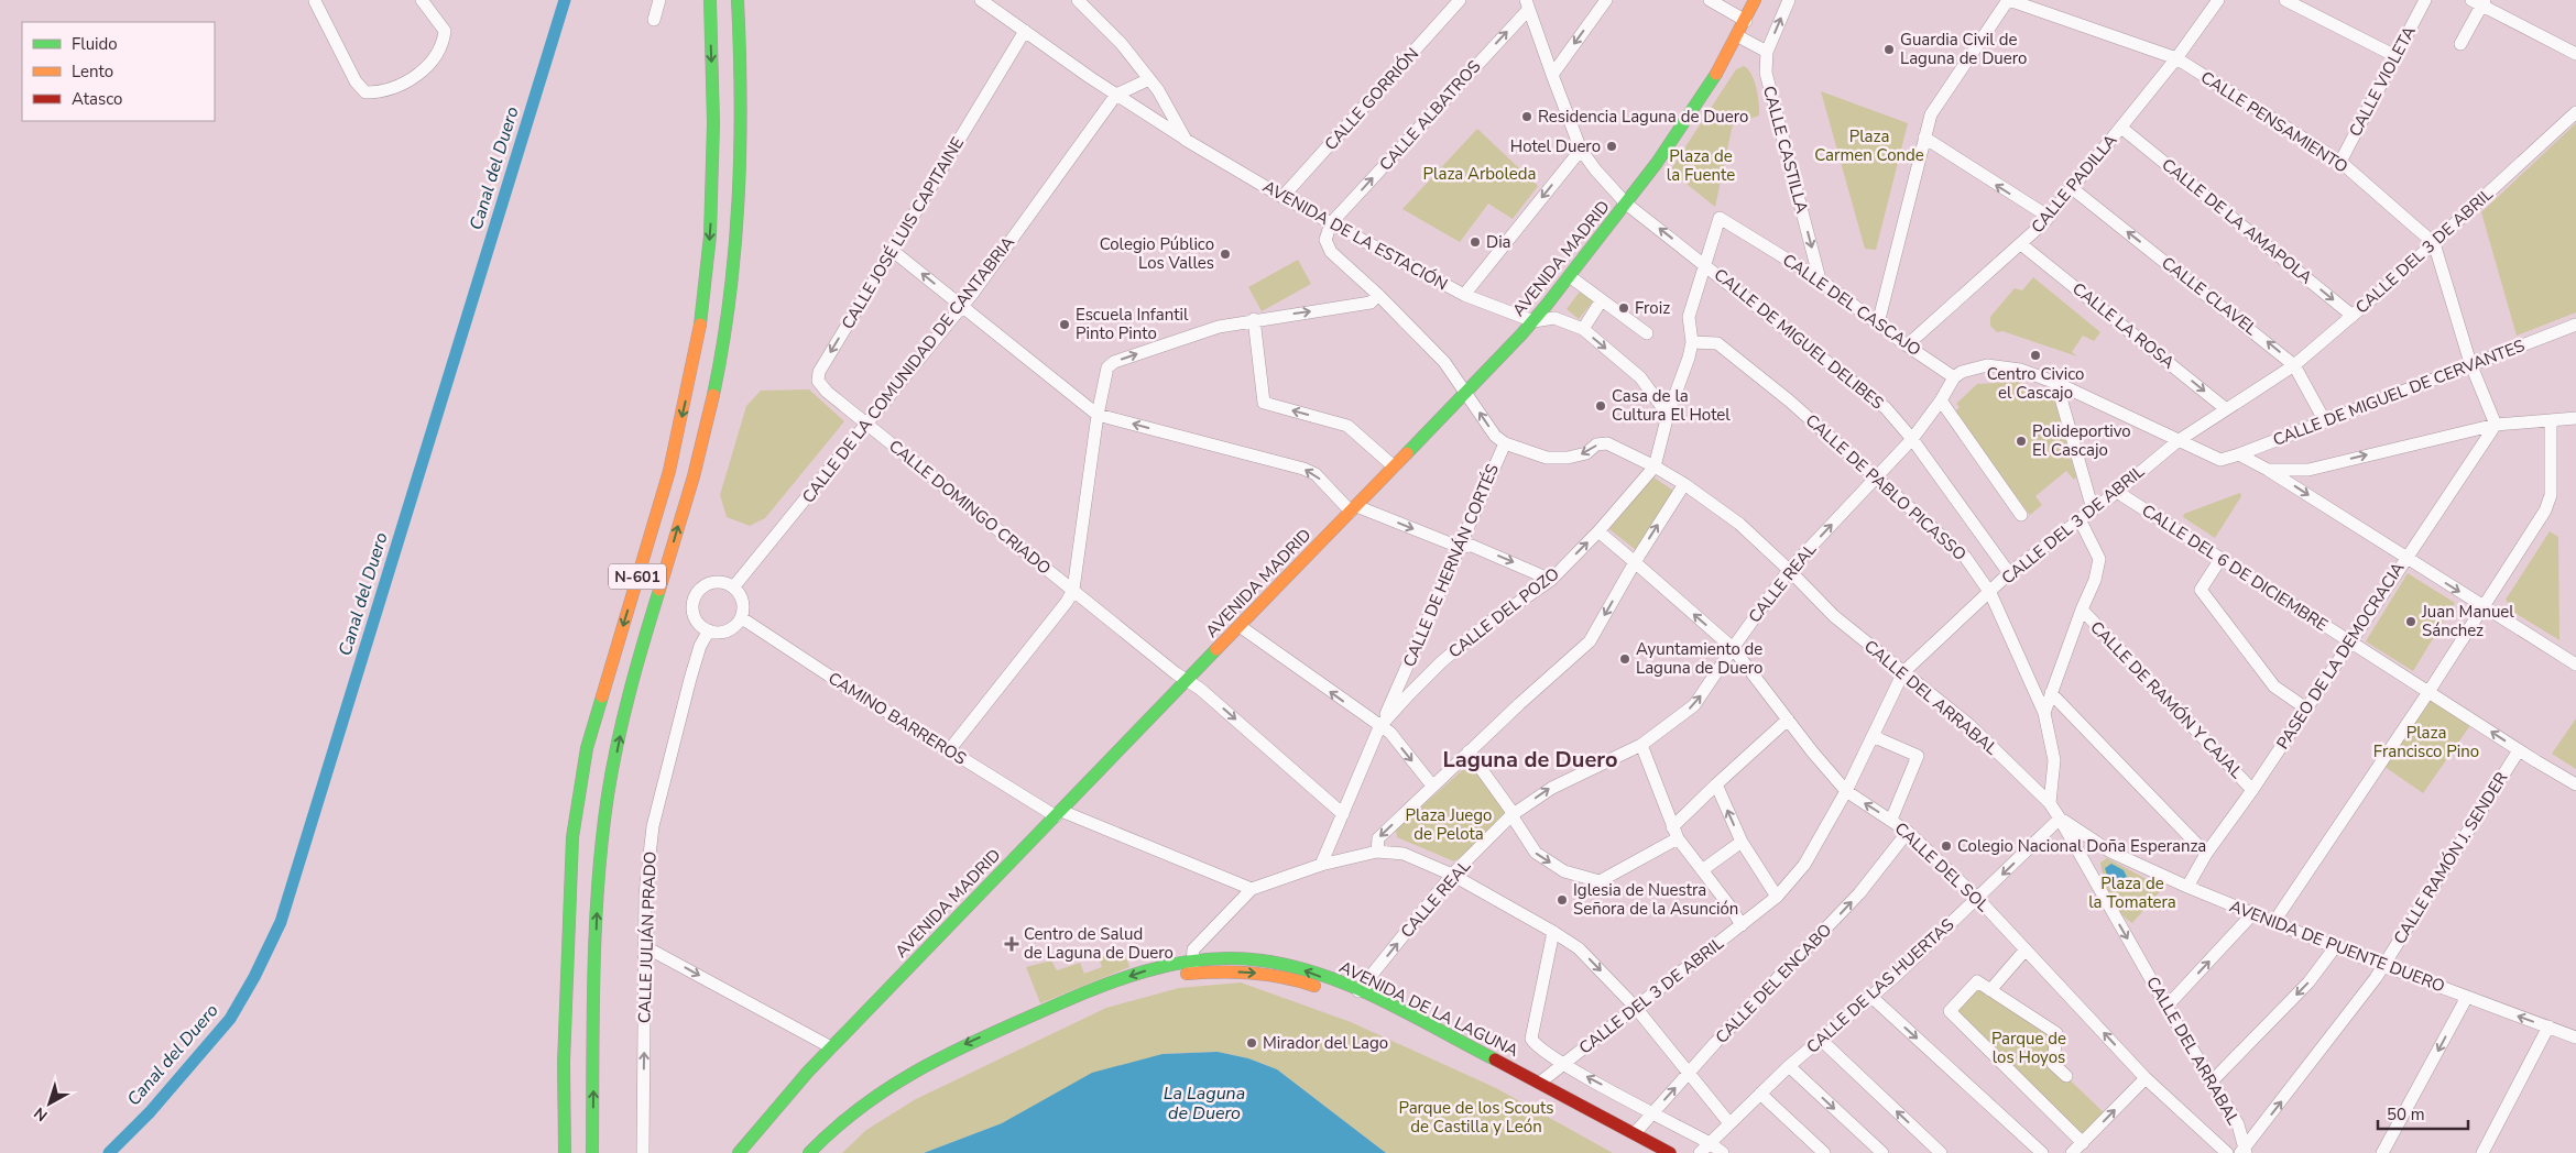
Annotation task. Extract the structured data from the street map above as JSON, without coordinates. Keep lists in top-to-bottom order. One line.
{"streets":{"main road":["AVENIDA MADRID","N-601","AVENIDA DE LA LAGUNA"],"street":["CALLE VIOLETA","CALLE GORRIÓN","CALLE ALBATROS","CALLE PENSAMIENTO","CALLE CASTILLA","CALLE PADILLA","CALLE DE LA AMAPOLA","CALLE JOSÉ LUIS CAPITAINE","AVENIDA DE LA ESTACIÓN","CALLE DEL 3 DE ABRIL","CALLE CLAVEL","CALLE DEL CASCAJO","CALLE LA ROSA","CALLE DE MIGUEL DELIBES","CALLE DE LA COMUNIDAD DE CANTABRIA","CALLE DE MIGUEL DE CERVANTES","CALLE DE PABLO PICASSO","CALLE DOMINGO CRIADO","CALLE DE HERNÁN CORTÉS","CALLE DEL 6 DE DICIEMBRE","CALLE REAL","CALLE DEL POZO","PASEO DE LA DEMOCRACIA","CALLE DEL ARRABAL","CALLE DE RAMÓN Y CAJAL","CAMINO BARREROS","CALLE RAMÓN J. SENDER","CALLE DEL SOL","CALLE JULIÁN PRADO","AVENIDA DE PUENTE DUERO","CALLE DEL ENCABO","CALLE DE LAS HUERTAS"]},"crossings":[["CALLE VIOLETA","CALLE PENSAMIENTO"],["CALLE GORRIÓN","AVENIDA DE LA ESTACIÓN"],["CALLE ALBATROS","AVENIDA DE LA ESTACIÓN"],["CALLE ALBATROS","CALLE DE MIGUEL DELIBES"],["CALLE PENSAMIENTO","CALLE PADILLA"],["CALLE PENSAMIENTO","CALLE DEL 3 DE ABRIL"],["CALLE CASTILLA","CALLE DEL CASCAJO"],["CALLE PADILLA","CALLE DE LA AMAPOLA"],["CALLE PADILLA","CALLE CLAVEL"],["CALLE PADILLA","CALLE DEL CASCAJO"],["CALLE PADILLA","CALLE LA ROSA"],["CALLE DE LA AMAPOLA","CALLE DEL 3 DE ABRIL"],["CALLE JOSÉ LUIS CAPITAINE","CALLE DE LA COMUNIDAD DE CANTABRIA"],["CALLE JOSÉ LUIS CAPITAINE","CALLE DOMINGO CRIADO"],["AVENIDA DE LA ESTACIÓN","AVENIDA MADRID"],["CALLE DEL 3 DE ABRIL","CALLE CLAVEL"],["CALLE DEL 3 DE ABRIL","CALLE LA ROSA"],["CALLE DEL 3 DE ABRIL","CALLE DE MIGUEL DELIBES"],["CALLE DEL 3 DE ABRIL","CALLE DE MIGUEL DE CERVANTES"],["CALLE DEL 3 DE ABRIL","CALLE DE PABLO PICASSO"],["CALLE DEL 3 DE ABRIL","CALLE DEL 6 DE DICIEMBRE"],["CALLE DEL 3 DE ABRIL","CALLE DEL ARRABAL"],["CALLE DEL 3 DE ABRIL","CALLE DEL SOL"],["CALLE DEL 3 DE ABRIL","AVENIDA DE LA LAGUNA"],["AVENIDA MADRID","CALLE DE MIGUEL DELIBES"],["AVENIDA MADRID","CALLE DOMINGO CRIADO"],["AVENIDA MADRID","CAMINO BARREROS"],["CALLE CLAVEL","CALLE DE MIGUEL DE CERVANTES"],["CALLE DEL CASCAJO","CALLE DE MIGUEL DELIBES"],["CALLE DEL CASCAJO","CALLE REAL"],["CALLE DE MIGUEL DELIBES","CALLE REAL"],["CALLE DE LA COMUNIDAD DE CANTABRIA","CALLE DOMINGO CRIADO"],["CALLE DE LA COMUNIDAD DE CANTABRIA","CAMINO BARREROS"],["CALLE DE LA COMUNIDAD DE CANTABRIA","CALLE JULIÁN PRADO"],["CALLE DE PABLO PICASSO","CALLE REAL"],["CALLE DE HERNÁN CORTÉS","CALLE DEL POZO"],["CALLE DE HERNÁN CORTÉS","CALLE DEL ARRABAL"],["CALLE DEL 6 DE DICIEMBRE","PASEO DE LA DEMOCRACIA"],["CALLE DEL 6 DE DICIEMBRE","CALLE RAMÓN J. SENDER"],["CALLE REAL","CALLE DEL ARRABAL"],["CALLE REAL","CALLE DEL SOL"],["CALLE REAL","AVENIDA DE LA LAGUNA"],["CALLE DEL POZO","CALLE DEL ARRABAL"],["CALLE DEL POZO","CALLE DEL SOL"],["PASEO DE LA DEMOCRACIA","CALLE DE RAMÓN Y CAJAL"],["PASEO DE LA DEMOCRACIA","AVENIDA DE PUENTE DUERO"],["CALLE DEL ARRABAL","CALLE RAMÓN J. SENDER"],["CALLE DEL ARRABAL","AVENIDA DE PUENTE DUERO"],["CALLE DEL ARRABAL","CALLE DE LAS HUERTAS"],["CAMINO BARREROS","CALLE JULIÁN PRADO"],["CALLE RAMÓN J. SENDER","AVENIDA DE PUENTE DUERO"],["CALLE DEL SOL","CALLE DEL ENCABO"],["CALLE DEL SOL","CALLE DE LAS HUERTAS"],["AVENIDA DE PUENTE DUERO","CALLE DE LAS HUERTAS"],["CALLE DEL ENCABO","AVENIDA DE LA LAGUNA"]],"one_way":["CALLE ALBATROS","CALLE CASTILLA","CALLE DE LA AMAPOLA","CALLE JOSÉ LUIS CAPITAINE","CALLE CLAVEL","CALLE DEL SOL","CALLE JULIÁN PRADO","CALLE DEL ENCABO"],"districts":["Laguna de Duero"],"water":["Canal del Duero","La Laguna de Duero"],"parks":["Plaza Carmen Conde","Plaza de la Fuente","Plaza Arboleda","Plaza Francisco Pino","Plaza Juego de Pelota","Plaza de la Tomatera","Parque de los Hoyos","Parque de los Scouts de Castilla y León"],"places":{"other":["Guardia Civil de Laguna de Duero","Residencia Laguna de Duero","Hotel Duero","Dia","Colegio Público Los Valles","Froiz","Escuela Infantil Pinto Pinto","Centro Civico el Cascajo","Casa de la Cultura El Hotel","Polideportivo El Cascajo","Juan Manuel Sánchez","Ayuntamiento de Laguna de Duero","Colegio Nacional Doña Esperanza","Iglesia de Nuestra Señora de la Asunción","Mirador del Lago"],"health":["Centro de Salud de Laguna de Duero"]},"legend":["Fluido","Lento","Atasco"],"scale_bar":"50 m","north":"bottom left"}
